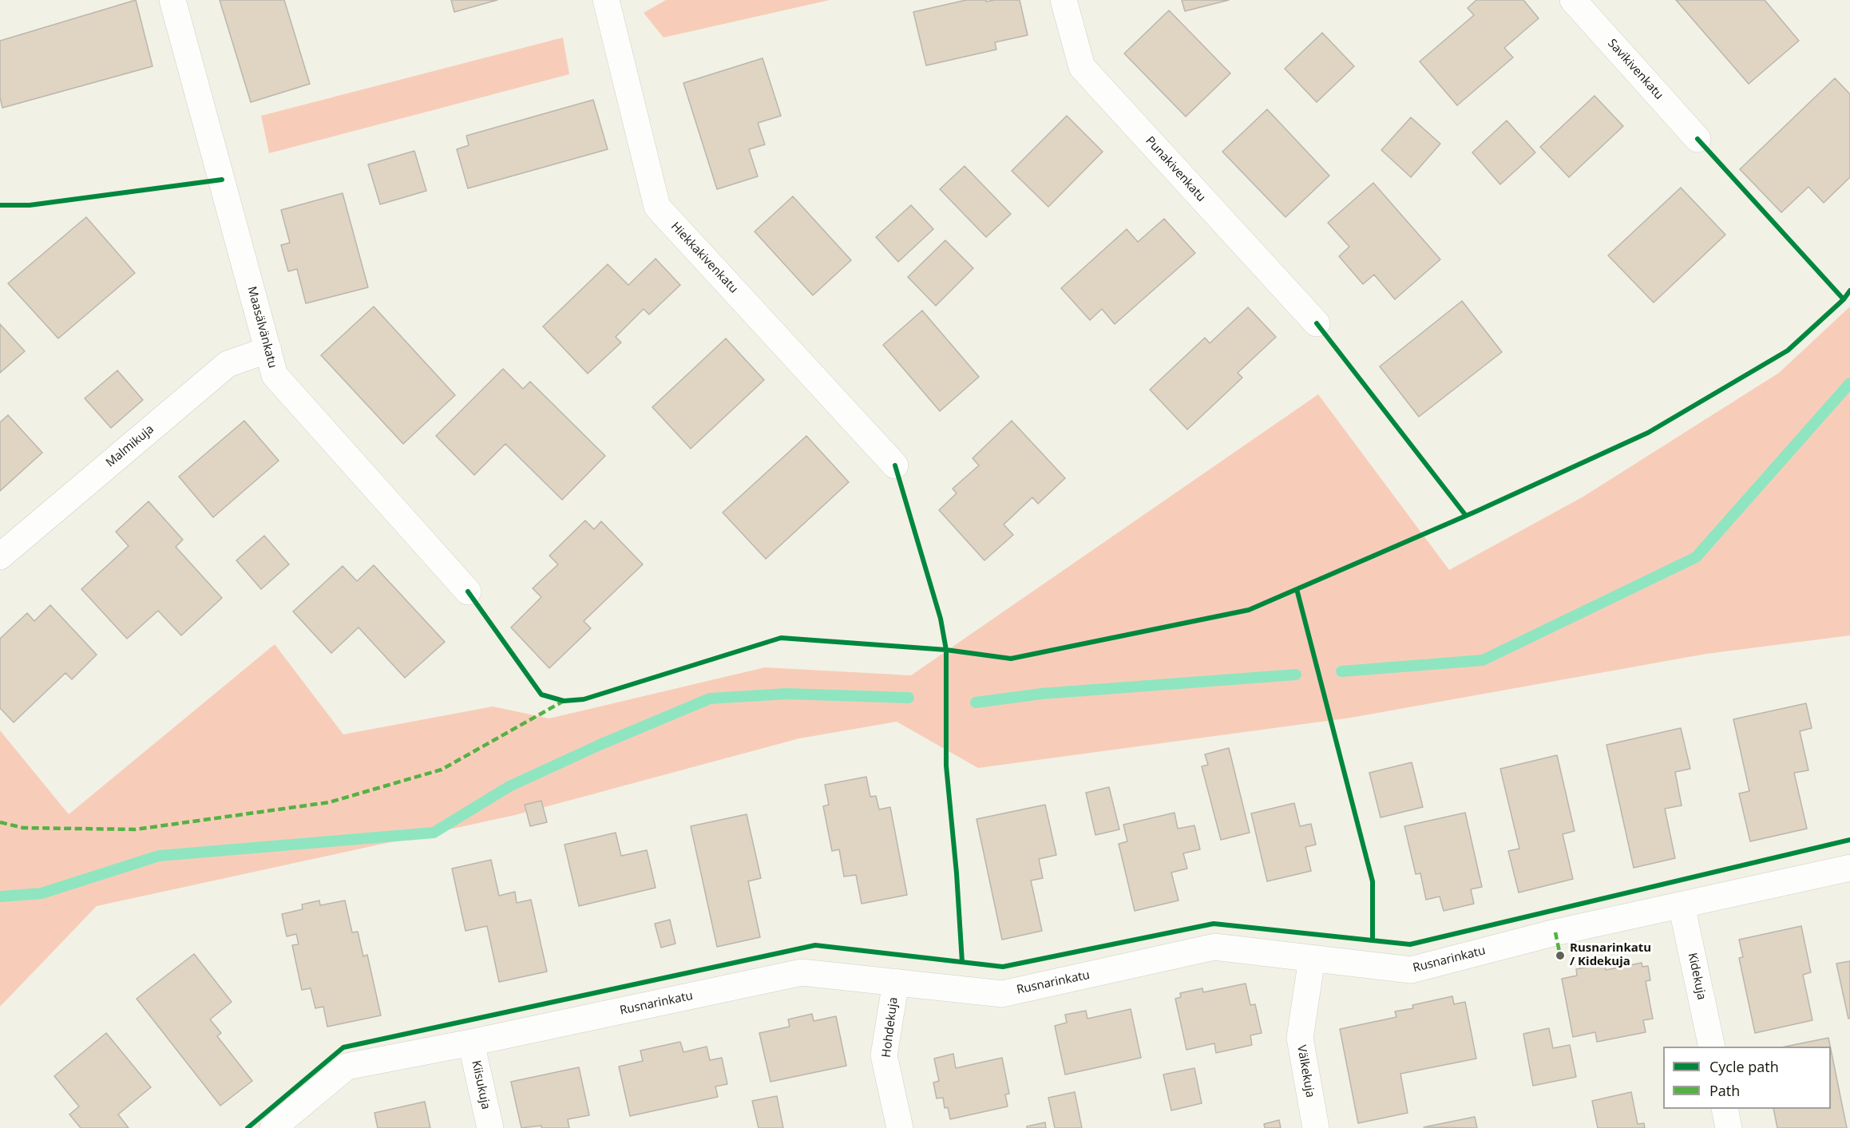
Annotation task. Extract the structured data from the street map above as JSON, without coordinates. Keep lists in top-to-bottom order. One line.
{"streets":{"street":["Savikivenkatu","Punakivenkatu","Hiekkakivenkatu","Maasälvänkatu","Malmikuja","Rusnarinkatu","Kidekuja","Hohdekuja","Välkekuja","Kiisukuja"]},"crossings":[["Maasälvänkatu","Malmikuja"],["Rusnarinkatu","Kidekuja"],["Rusnarinkatu","Hohdekuja"],["Rusnarinkatu","Välkekuja"],["Rusnarinkatu","Kiisukuja"]],"places":["Rusnarinkatu / Kidekuja"],"legend":["Cycle path","Path"]}
